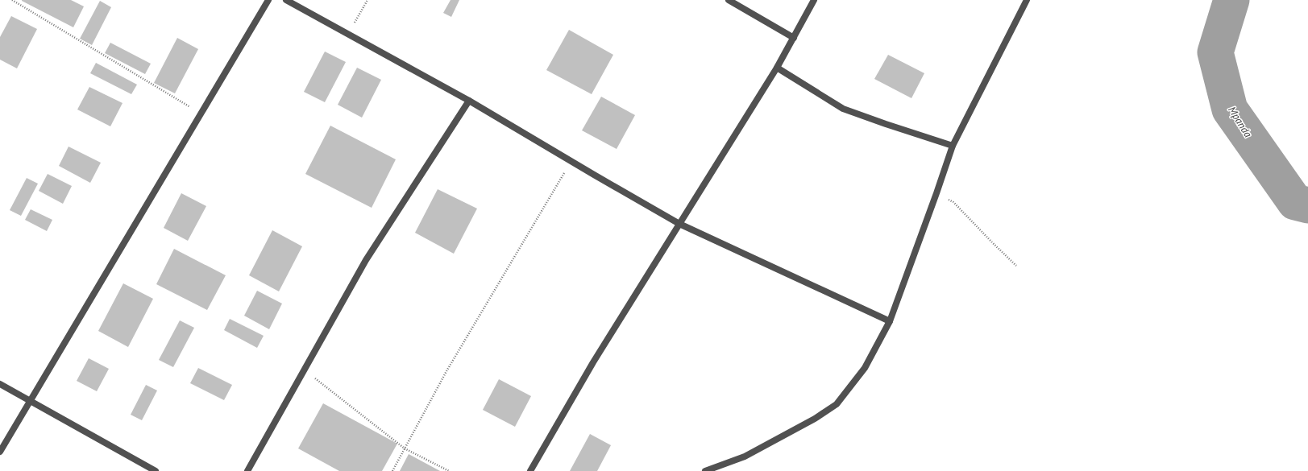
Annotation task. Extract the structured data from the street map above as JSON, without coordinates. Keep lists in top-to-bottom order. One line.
{"water":["Mpanda"]}
